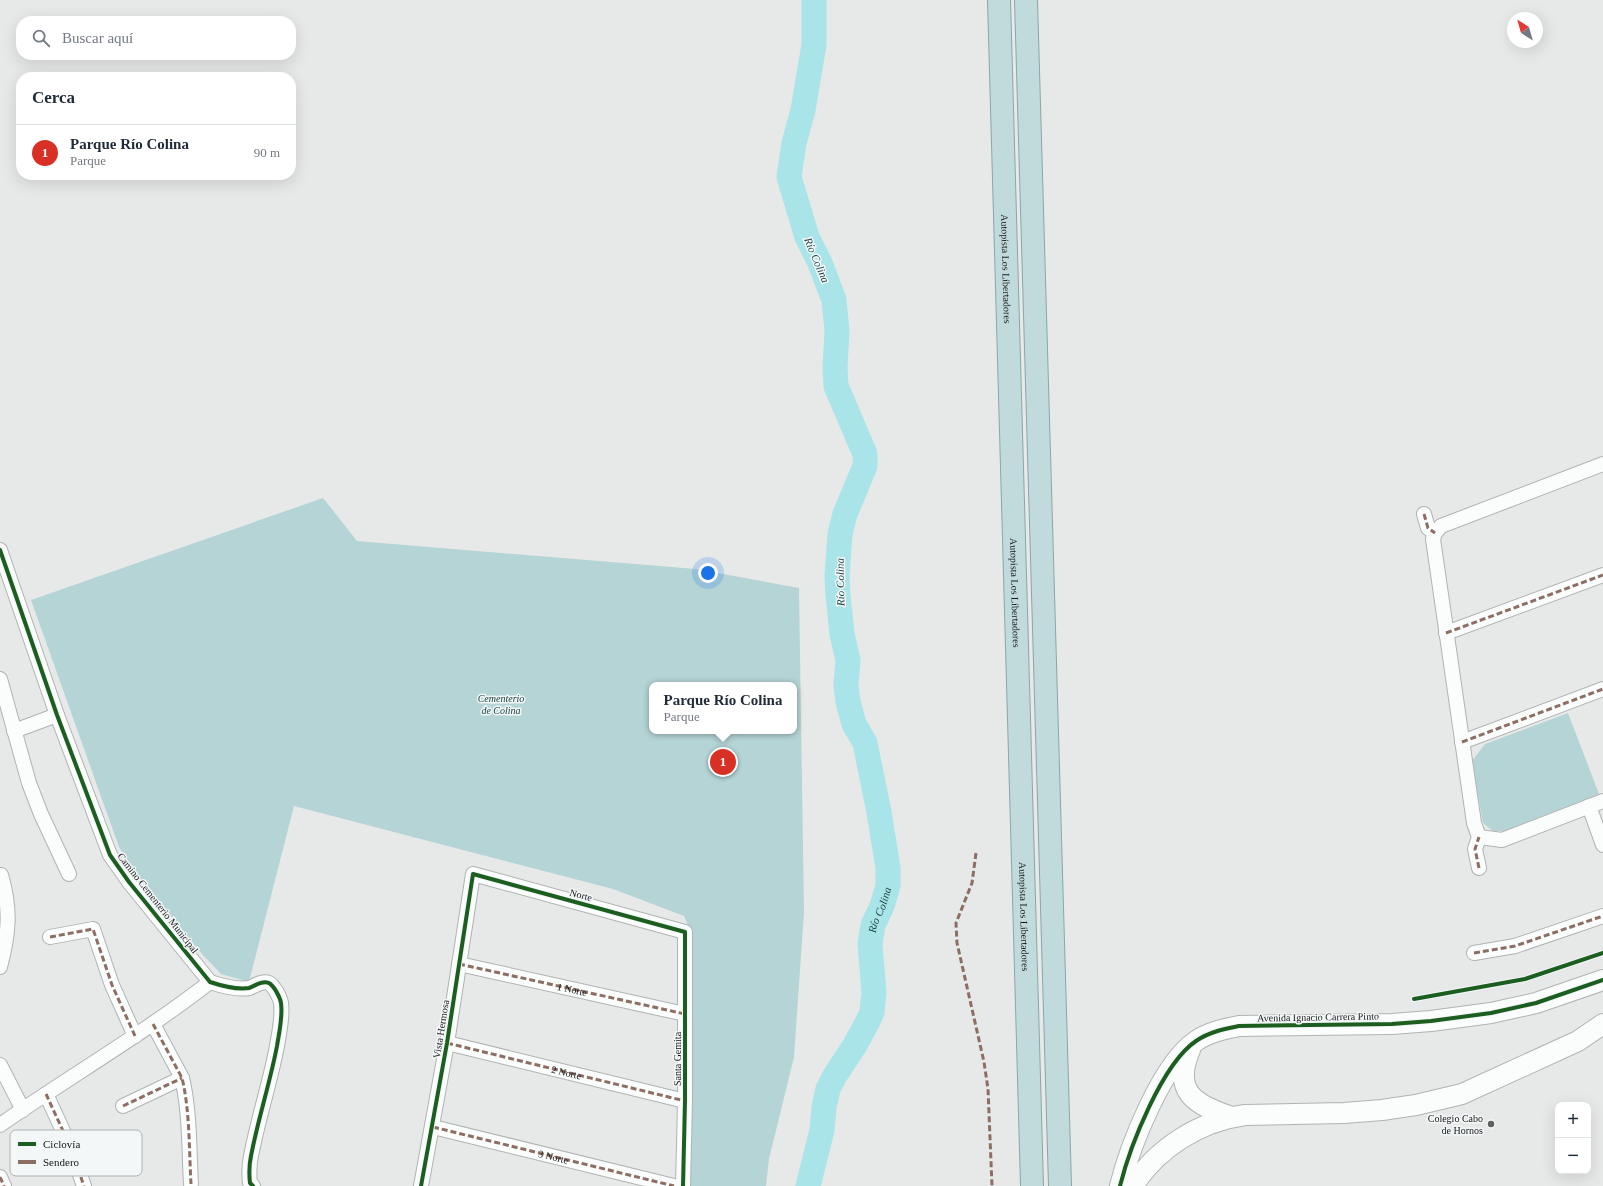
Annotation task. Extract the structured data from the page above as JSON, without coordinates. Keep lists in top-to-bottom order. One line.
{"streets":{"highway":["Autopista Los Libertadores"],"street":["Norte","Camino Cementerio Municipal","1 Norte","Avenida Ignacio Carrera Pinto","Vista Hermosa","Santa Gemita","2 Norte","3 Norte"]},"crossings":[["Norte","Vista Hermosa"],["Norte","Santa Gemita"],["1 Norte","Vista Hermosa"],["1 Norte","Santa Gemita"],["Vista Hermosa","2 Norte"],["Vista Hermosa","3 Norte"],["Santa Gemita","2 Norte"]],"water":["Río Colina"],"parks":["Cementerio de Colina"],"places":["Colegio Cabo de Hornos"],"legend":["Ciclovía","Sendero"],"north":"top left","page":{"search":"Buscar aquí","heading":"Cerca","list":[{"mark":"1","name":"Parque Río Colina","note":"Parque","value":"90 m"}],"popup":["Parque Río Colina","Parque"],"pins":"1","map_buttons":["+","−"]}}
